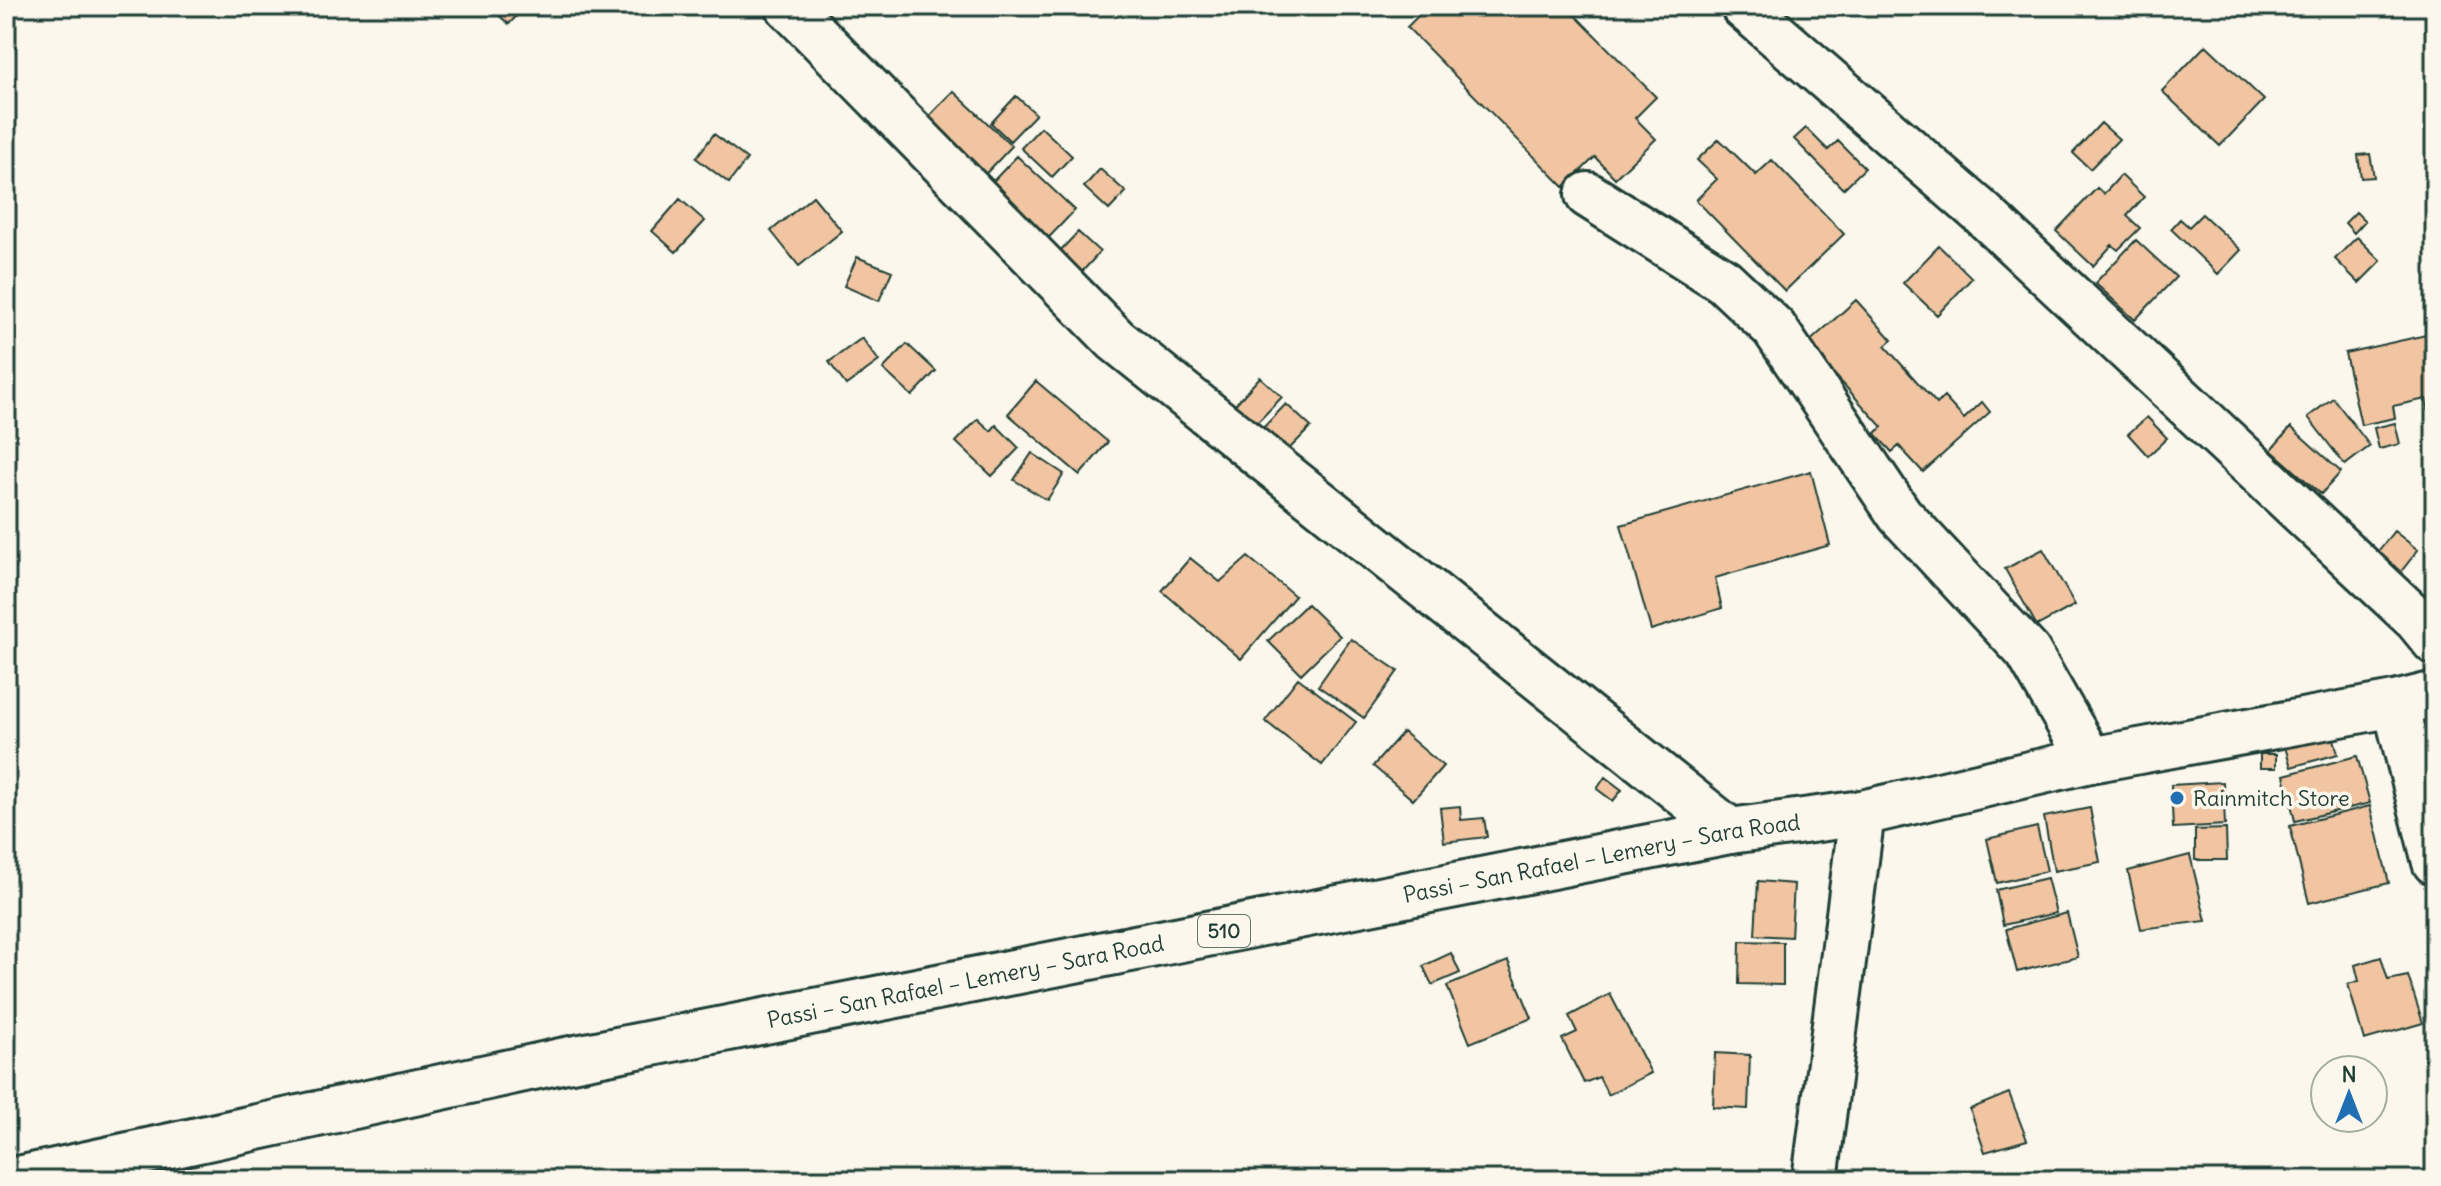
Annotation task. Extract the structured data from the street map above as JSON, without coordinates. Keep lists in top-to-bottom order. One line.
{"streets":{"street":["Passi – San Rafael – Lemery – Sara Road","510"]},"places":["Rainmitch Store"],"north":"top"}
